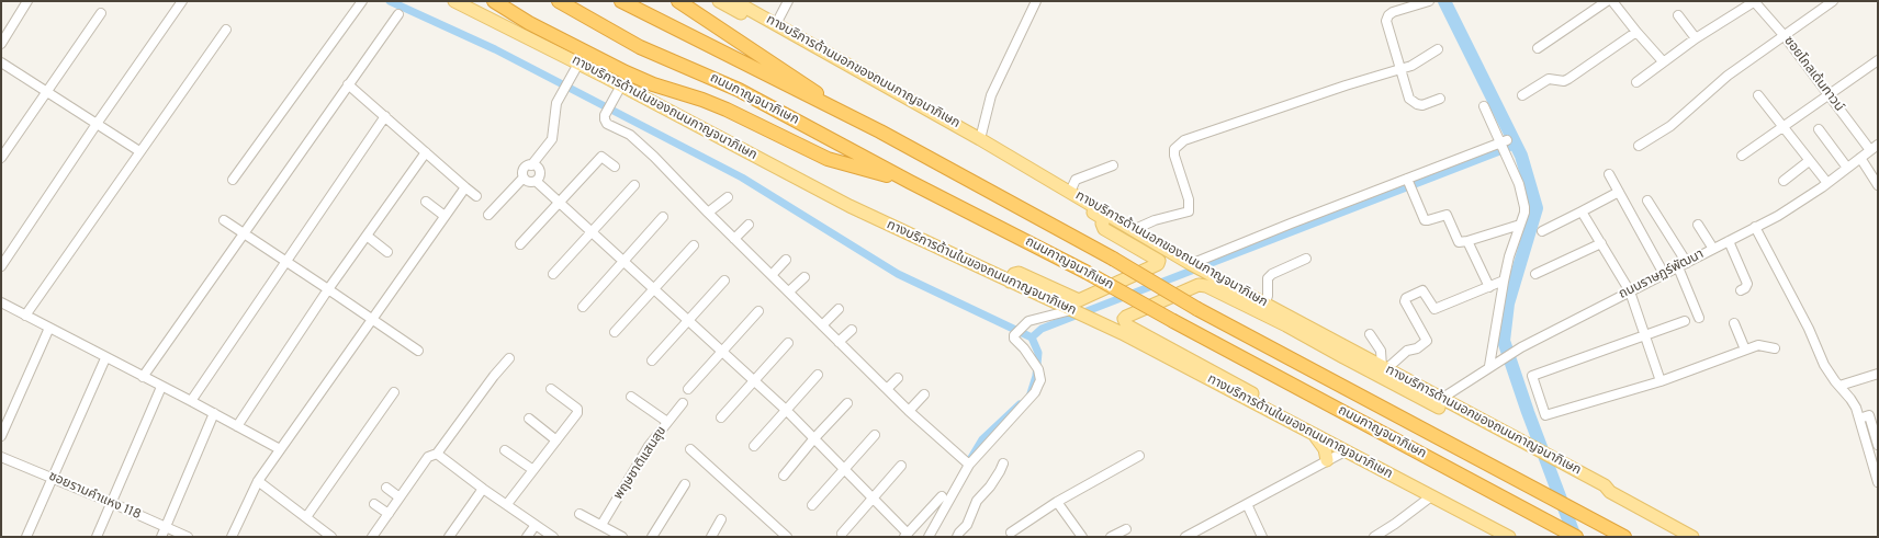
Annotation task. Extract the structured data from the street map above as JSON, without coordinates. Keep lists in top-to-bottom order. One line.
{"streets":{"highway":["ถนนกาญจนาภิเษก"],"main road":["ทางบริการด้านนอกของถนนกาญจนาภิเษก","ทางบริการด้านในของถนนกาญจนาภิเษก"],"street":["ซอยโกลเด้นทาวน์","ถนนราษฏร์พัฒนา","พฤษชาติแสนสุข","ซอยรามคำแหง 118"]},"crossings":[["ทางบริการด้านนอกของถนนกาญจนาภิเษก","ถนนราษฏร์พัฒนา"],["ซอยโกลเด้นทาวน์","ถนนราษฏร์พัฒนา"]]}
